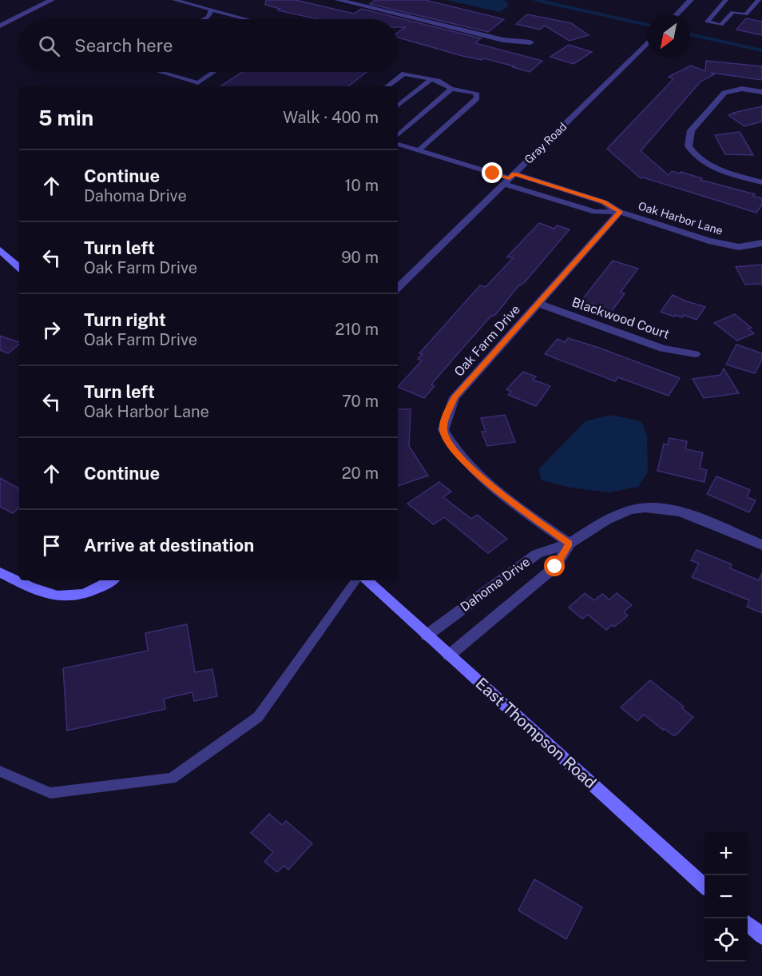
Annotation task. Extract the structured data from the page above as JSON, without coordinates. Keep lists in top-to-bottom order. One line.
{"streets":{"main road":["East Thompson Road"],"street":["Gray Road","Oak Harbor Lane","Blackwood Court","Oak Farm Drive","Dahoma Drive"]},"crossings":[["Gray Road","Oak Harbor Lane"],["Oak Harbor Lane","Oak Farm Drive"],["Blackwood Court","Oak Farm Drive"],["Oak Farm Drive","Dahoma Drive"],["Dahoma Drive","East Thompson Road"]],"north":"bottom left","page":{"search":"Search here","heading":["5 min","Walk · 400 m"],"list":[["Continue","Dahoma Drive","10 m"],["Turn left","Oak Farm Drive","90 m"],["Turn right","Oak Farm Drive","210 m"],["Turn left","Oak Harbor Lane","70 m"],["Continue","20 m"],"Arrive at destination"],"map_buttons":["+","−"]}}
